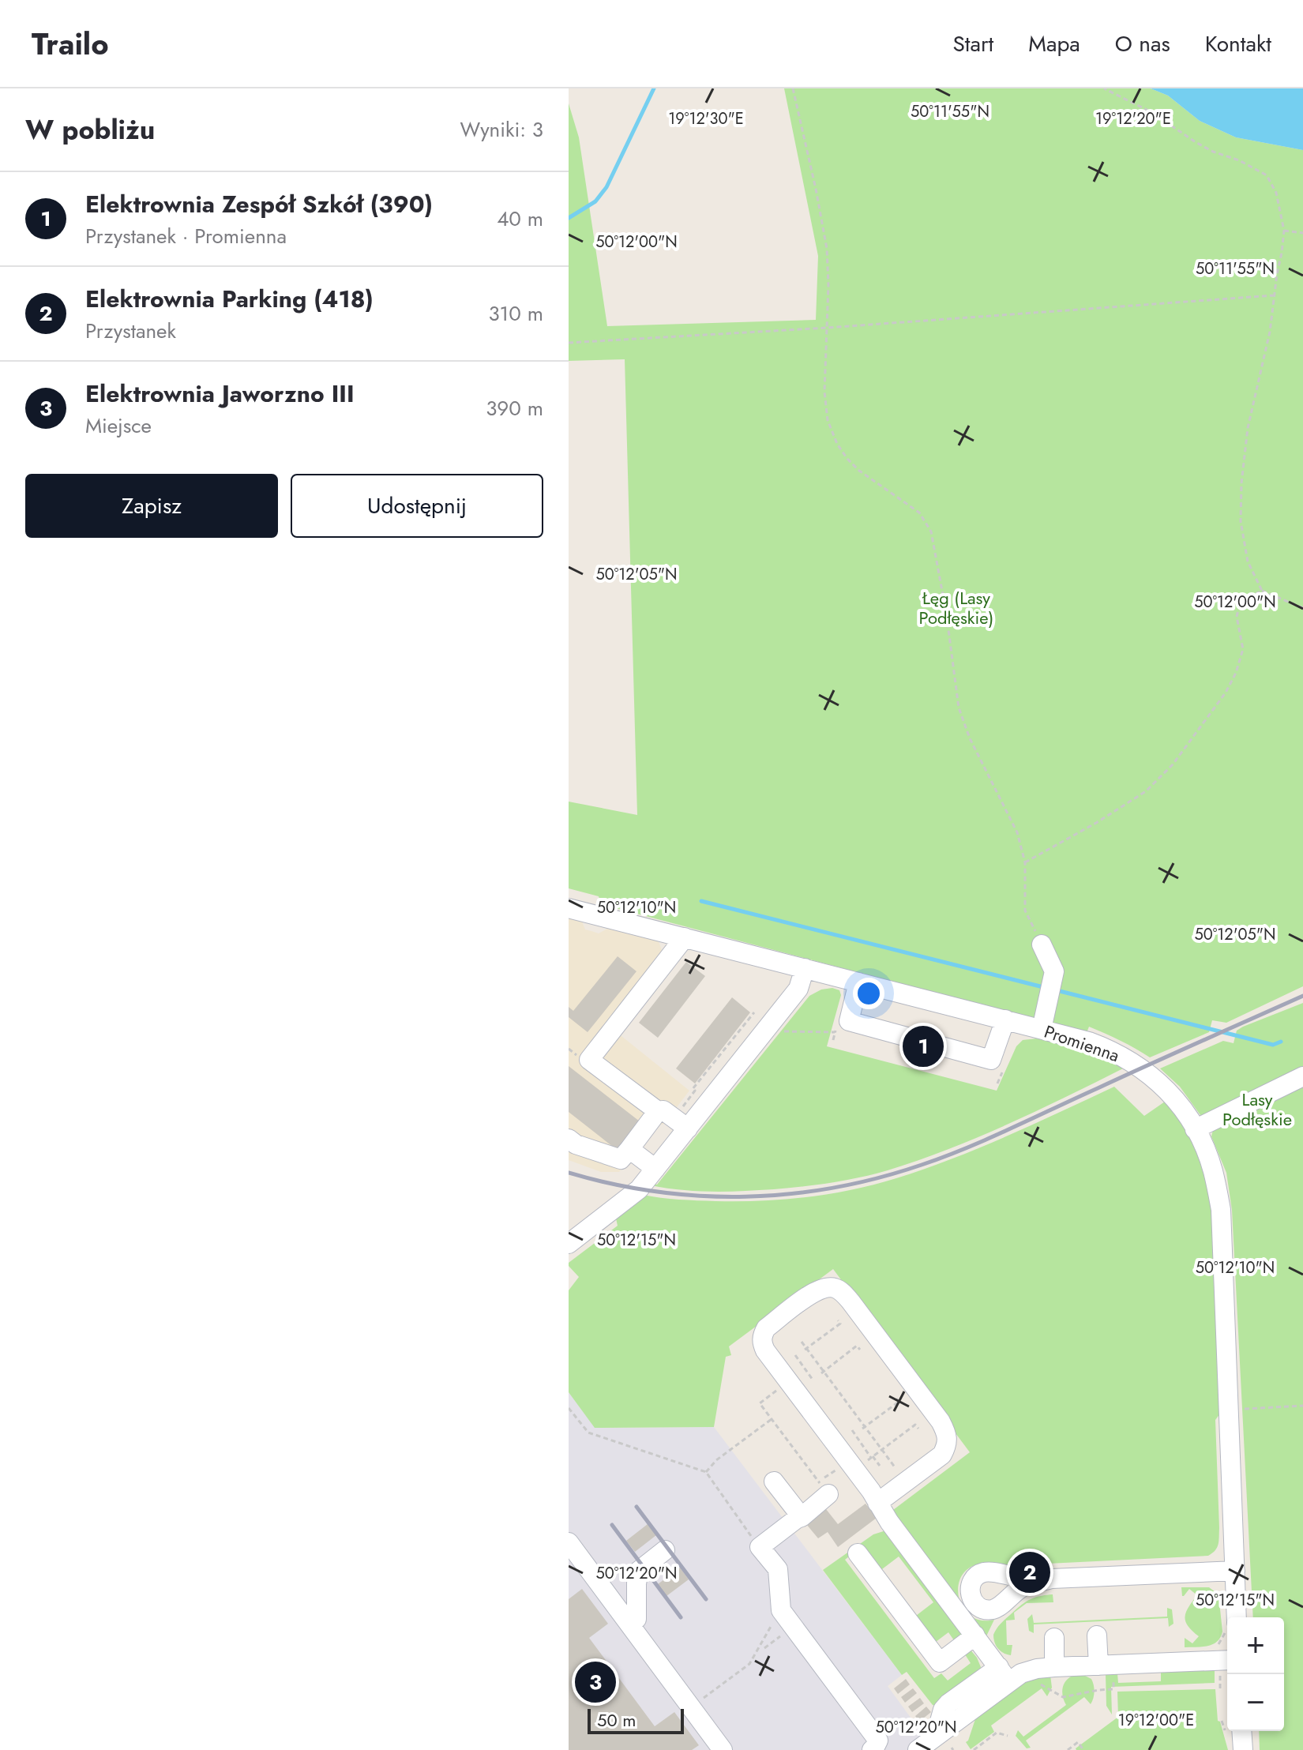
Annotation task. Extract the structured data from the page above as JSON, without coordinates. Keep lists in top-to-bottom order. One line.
{"streets":{"street":["Promienna"]},"parks":["Łęg (Lasy Podłęskie)","Lasy Podłęskie"],"scale_bar":"50 m","page":{"header":"Trailo","nav":["Start","Mapa","O nas","Kontakt"],"heading":["W pobliżu","Wyniki: 3"],"list":[{"mark":"1","name":"Elektrownia Zespół Szkół (390)","note":"Przystanek · Promienna","value":"40 m"},{"mark":"2","name":"Elektrownia Parking (418)","note":"Przystanek","value":"310 m"},{"mark":"3","name":"Elektrownia Jaworzno III","note":"Miejsce","value":"390 m"}],"buttons":["Zapisz","Udostępnij"],"pins":["1","2","3"],"map_buttons":["+","−"],"scale":"50 m"},"coordinates":["50°11'55\"N","19°12'30\"E","19°12'20\"E","50°12'00\"N","50°12'05\"N","50°12'10\"N","50°12'15\"N","50°12'20\"N","19°12'00\"E"]}
